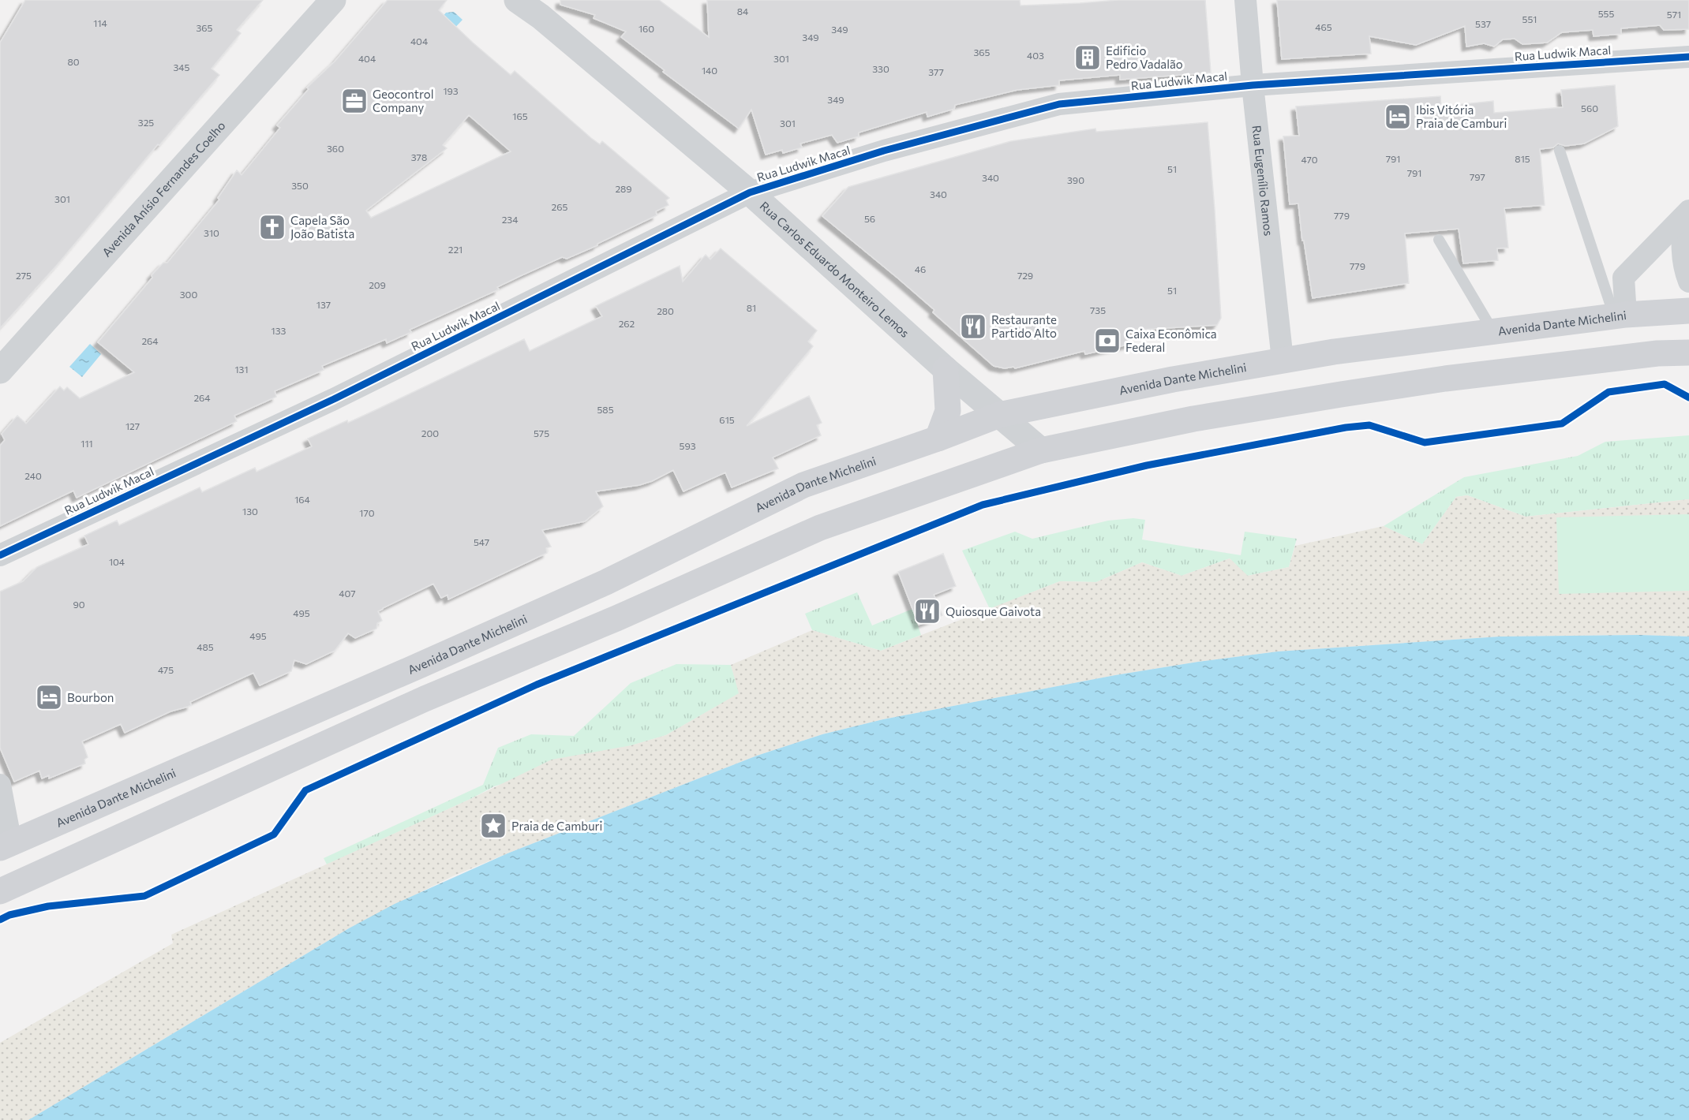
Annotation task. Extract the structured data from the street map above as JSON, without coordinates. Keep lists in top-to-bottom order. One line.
{"streets":{"main road":["Avenida Dante Michelini"],"street":["Rua Ludwik Macal","Rua Eugenílio Ramos","Avenida Anísio Fernandes Coelho","Rua Carlos Eduardo Monteiro Lemos"]},"crossings":[["Rua Ludwik Macal","Rua Eugenílio Ramos"],["Rua Ludwik Macal","Rua Carlos Eduardo Monteiro Lemos"],["Rua Eugenílio Ramos","Avenida Dante Michelini"],["Rua Carlos Eduardo Monteiro Lemos","Avenida Dante Michelini"]],"places":{"building":["Edificio Pedro Vadalão"],"office":["Geocontrol Company"],"hotel":["Ibis Vitória Praia de Camburi","Bourbon"],"church":["Capela São João Batista"],"restaurant":["Restaurante Partido Alto","Quiosque Gaivota"],"bank":["Caixa Econômica Federal"],"place":["Praia de Camburi"]},"house_numbers":["84","555","571","551","114","537","465","365","160","349","349","404","365","403","404","301","80","345","330","140","377","193","349","560","165","325","301","360","378","791","815","470","51","791","797","340","390","350","289","340","301","265","779","56","234","310","221","779","46","275","729","209","51","300","137","81","735","280","262","133","264","131","264","585","615","127","200","575","111","593","240","164","130","170","547","104","407","90","495","495","485","475"]}
